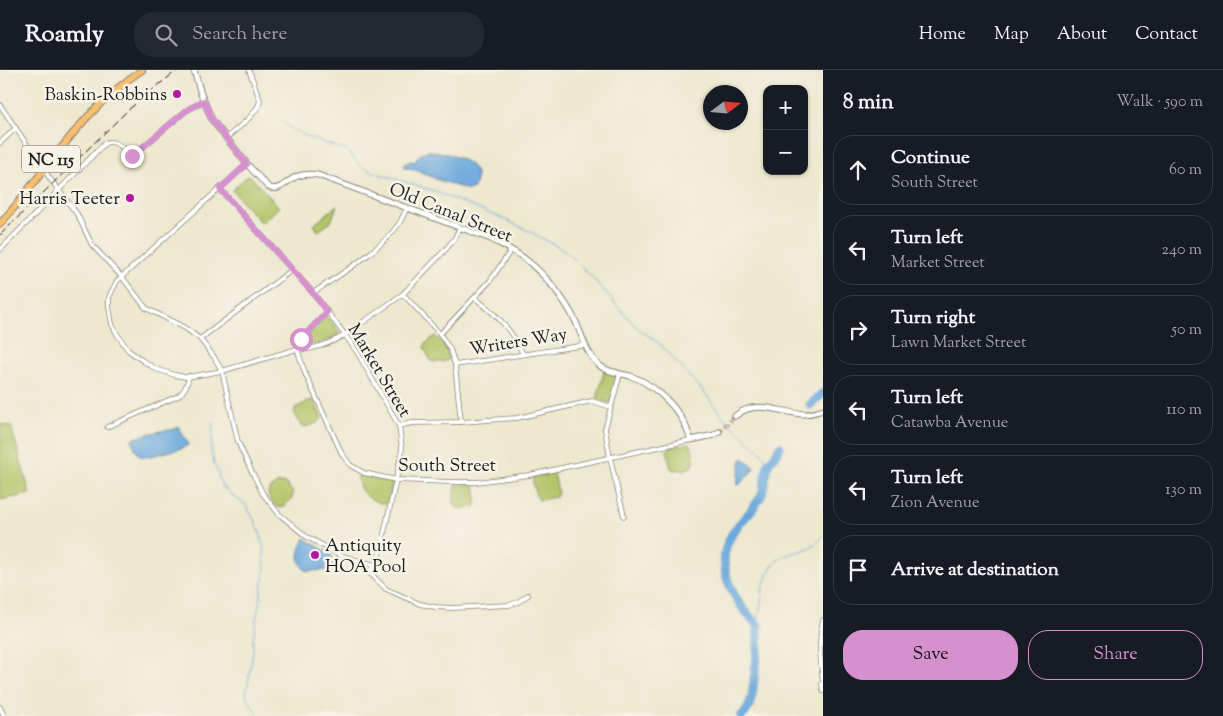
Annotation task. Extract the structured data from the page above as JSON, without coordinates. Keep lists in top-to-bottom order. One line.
{"streets":{"main road":["NC 115"],"street":["Old Canal Street","Writers Way","Market Street","South Street"]},"crossings":[["Old Canal Street","Writers Way"],["Old Canal Street","South Street"],["Market Street","South Street"]],"places":["Baskin-Robbins","Harris Teeter","Antiquity HOA Pool"],"north":"right","page":{"header":"Roamly","search":"Search here","nav":["Home","Map","About","Contact"],"heading":["8 min","Walk · 590 m"],"map_buttons":["+","−"],"list":[["Continue","South Street","60 m"],["Turn left","Market Street","240 m"],["Turn right","Lawn Market Street","50 m"],["Turn left","Catawba Avenue","110 m"],["Turn left","Zion Avenue","130 m"],"Arrive at destination"],"buttons":["Save","Share"]}}
